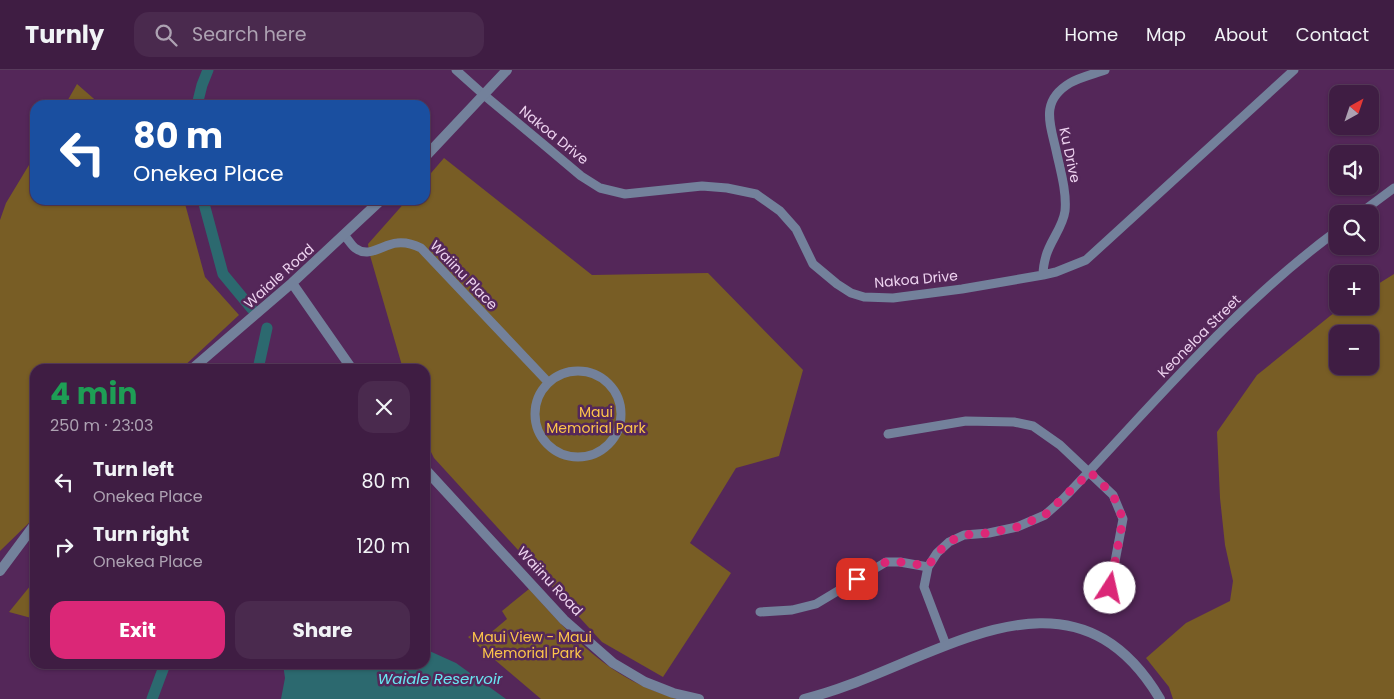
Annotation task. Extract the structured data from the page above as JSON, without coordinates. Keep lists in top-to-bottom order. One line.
{"streets":{"street":["Nakoa Drive","Ku Drive","Waiinu Place","Waiale Road","Keoneloa Street","Waiinu Road"]},"crossings":[["Nakoa Drive","Ku Drive"],["Waiinu Place","Waiale Road"]],"water":["Waiale Reservoir"],"parks":["Maui Memorial Park","Maui View - Maui Memorial Park"],"north":"top right","page":{"header":"Turnly","search":"Search here","nav":["Home","Map","About","Contact"],"map_buttons":["+","−"],"turn":["80 m","Onekea Place"],"heading":["4 min","250 m · 23:03"],"list":[{"name":"Turn left","note":"Onekea Place","value":"80 m"},{"name":"Turn right","note":"Onekea Place","value":"120 m"}],"buttons":["Exit","Share"]}}
